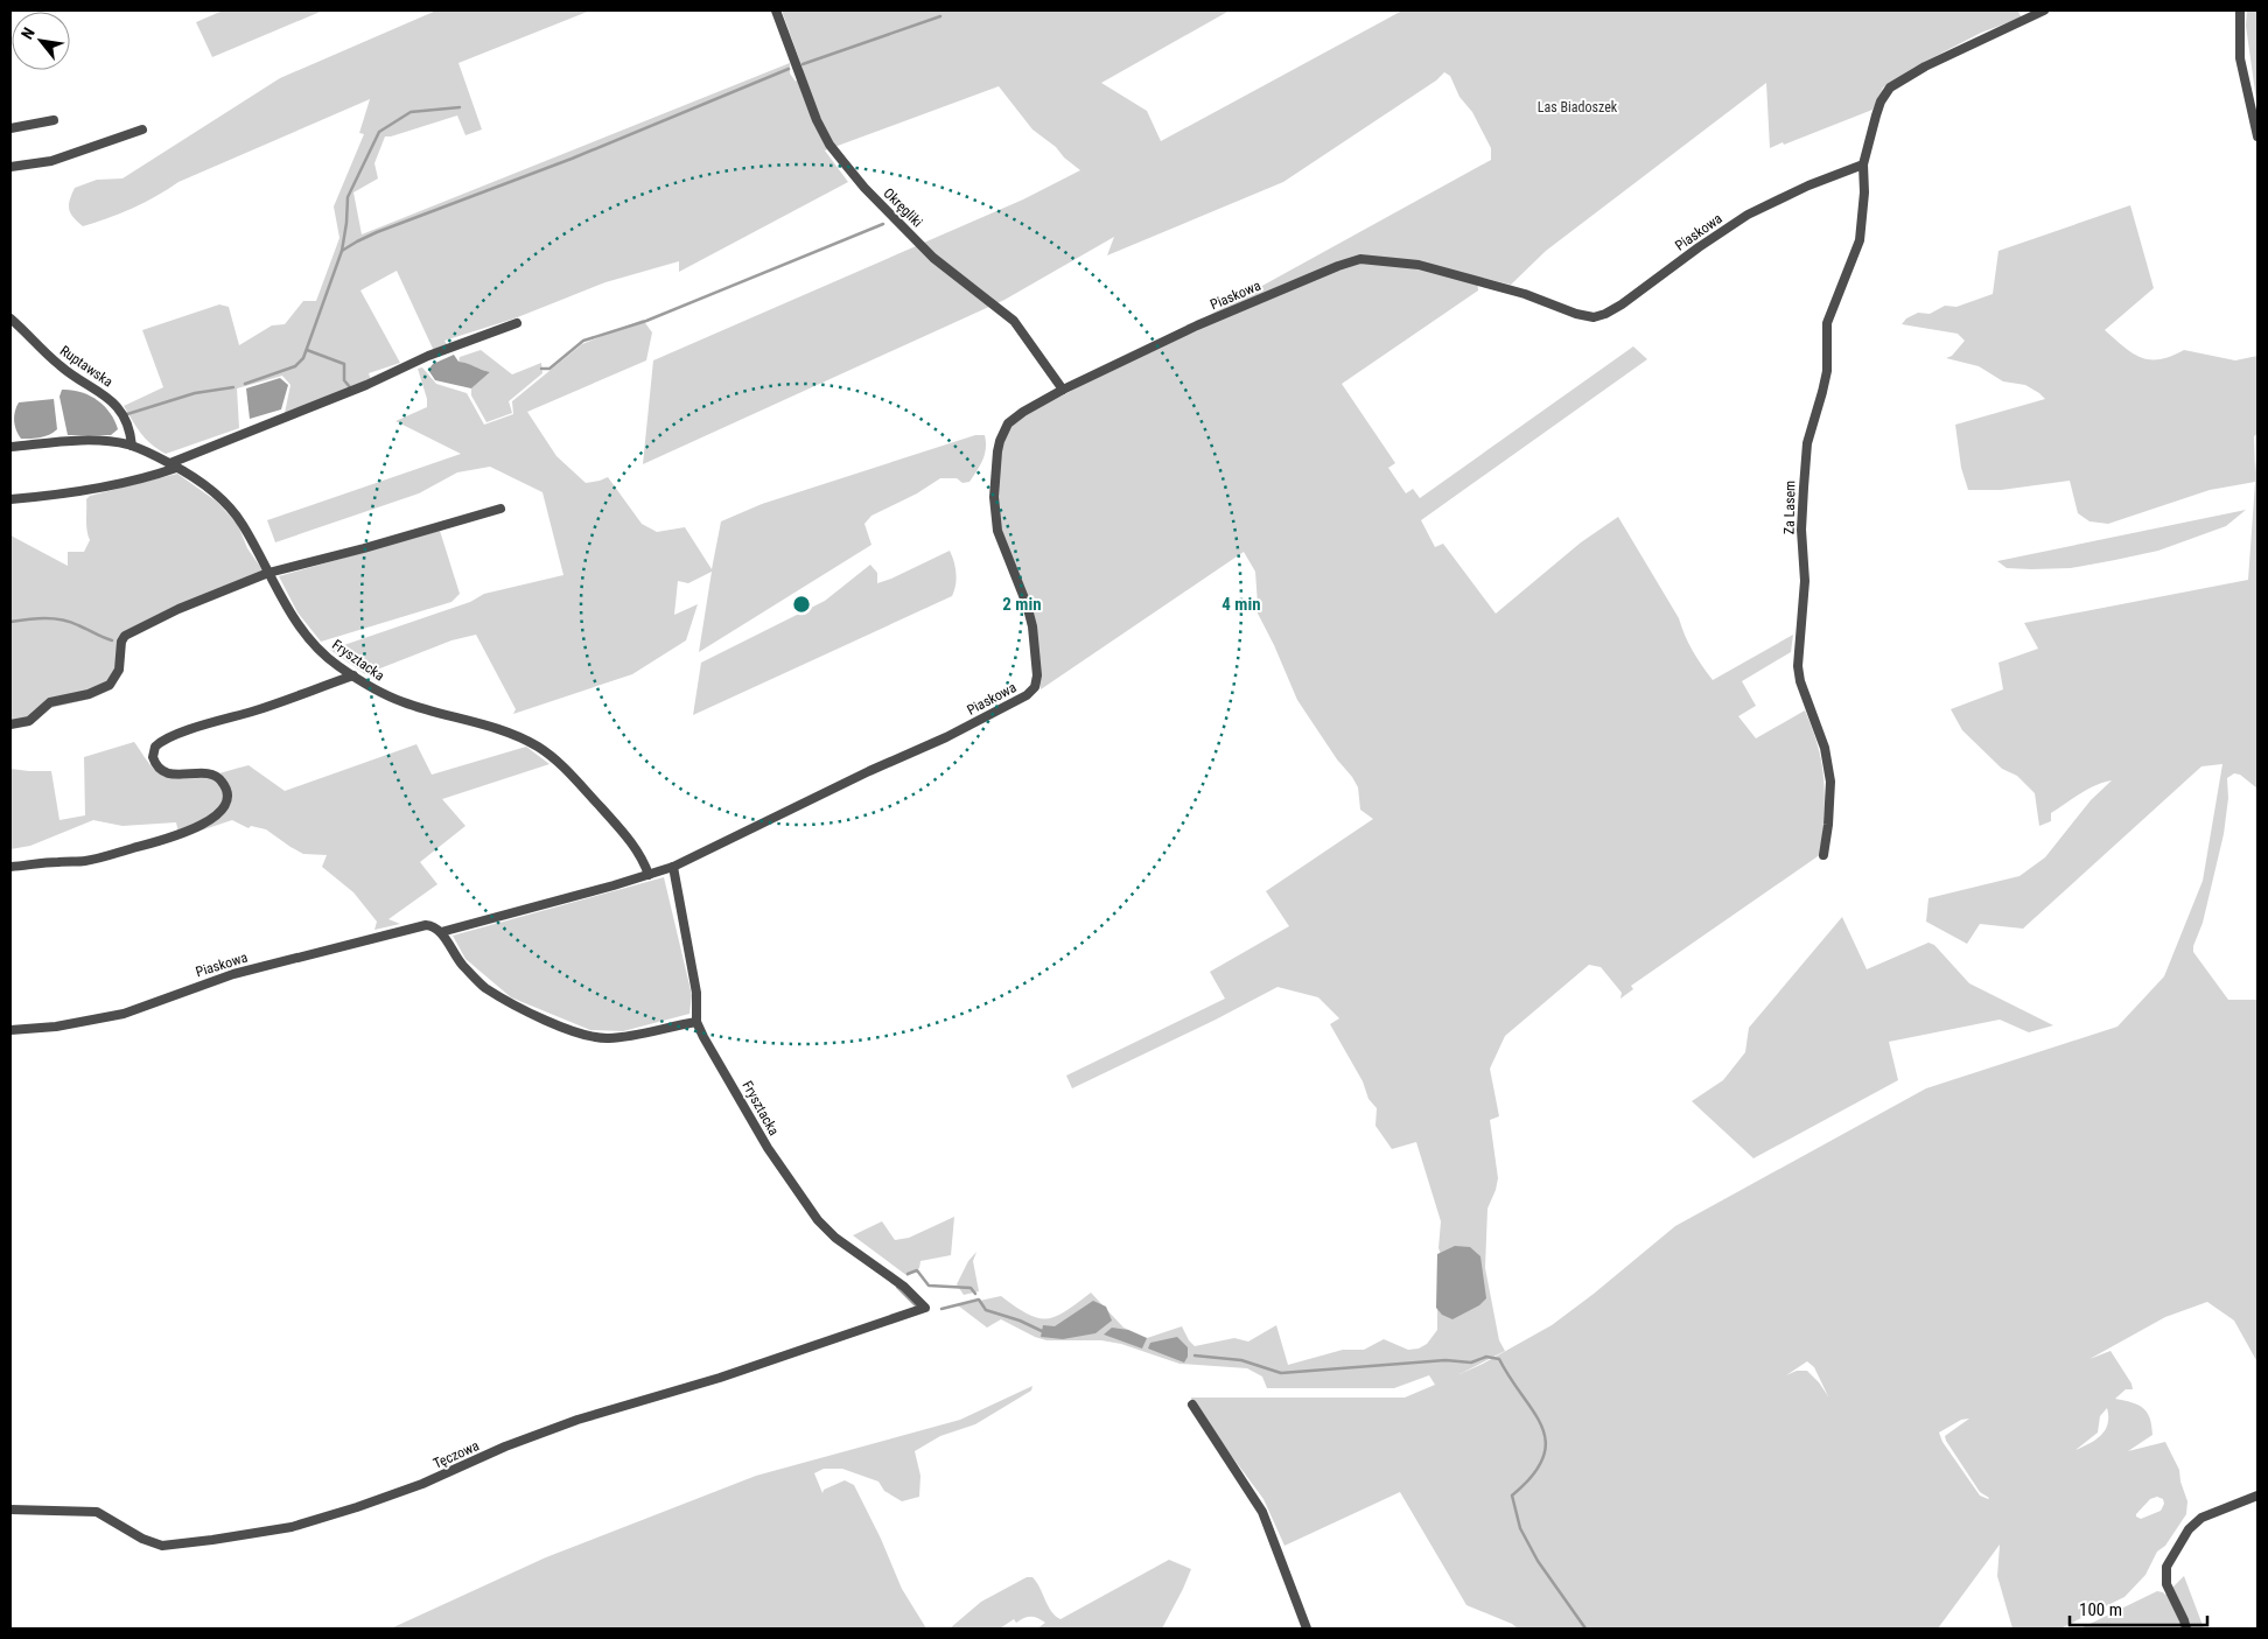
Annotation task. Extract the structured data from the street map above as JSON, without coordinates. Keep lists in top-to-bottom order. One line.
{"streets":{"street":["Okręgliki","Piaskowa","Ruptawska","Za Lasem","Frysztacka","Tęczowa"]},"crossings":[["Okręgliki","Piaskowa"],["Piaskowa","Za Lasem"],["Piaskowa","Frysztacka"],["Ruptawska","Frysztacka"],["Frysztacka","Tęczowa"]],"parks":["Las Biadoszek"],"scale_bar":"100 m","north":"top left","rings":["2 min","4 min"]}
